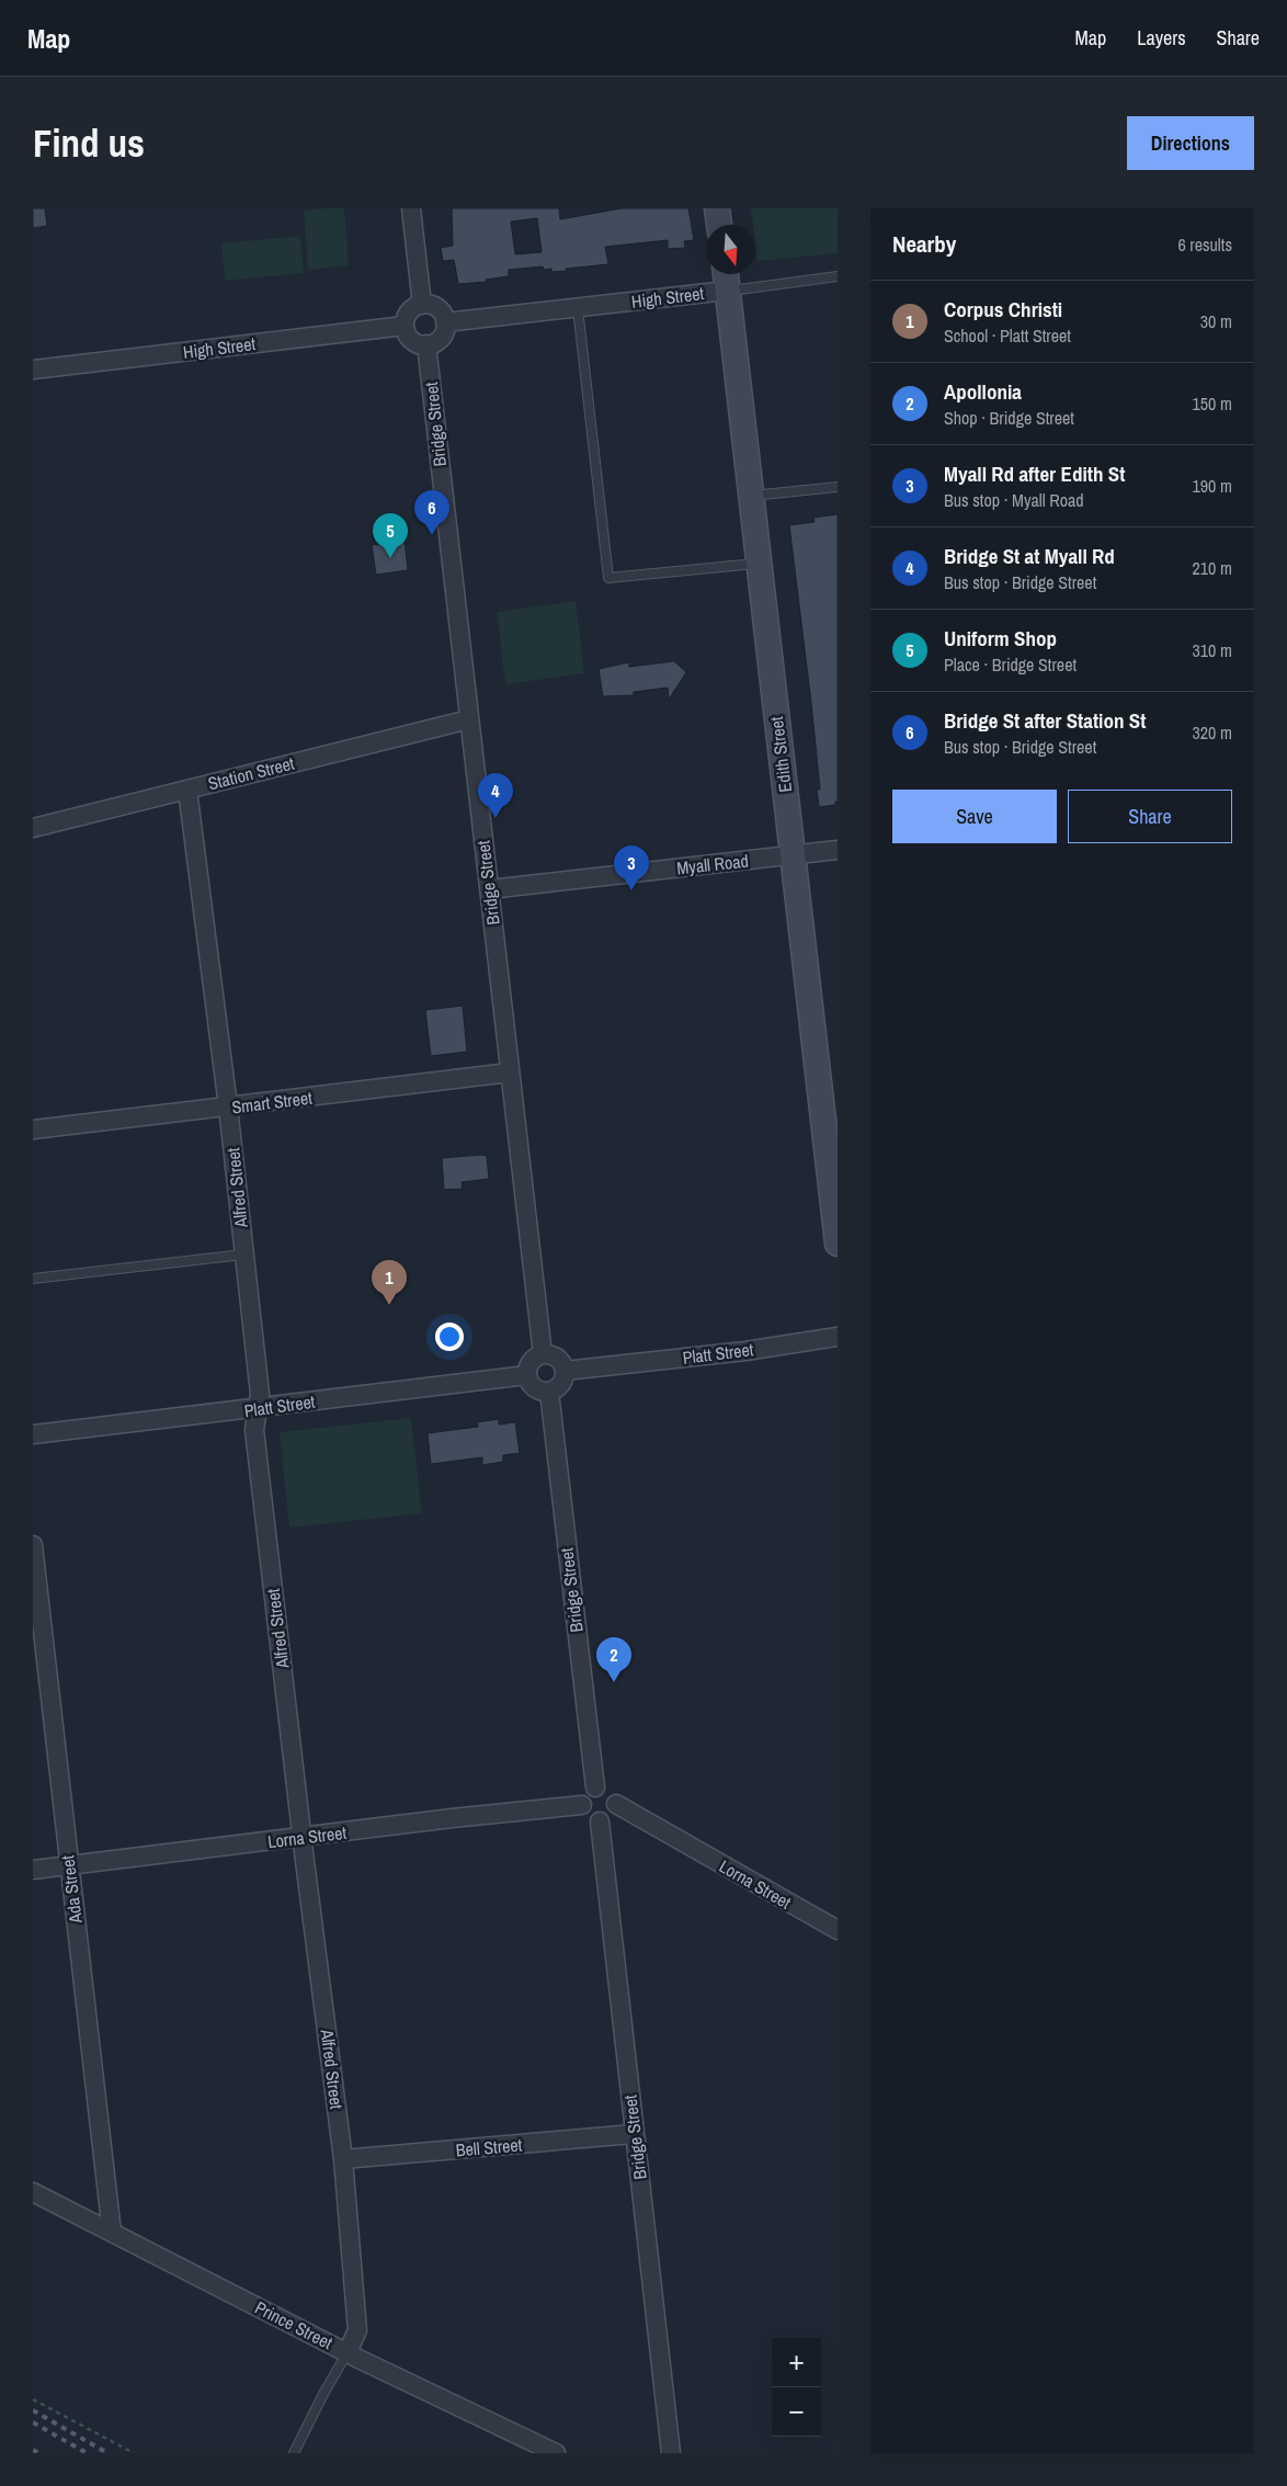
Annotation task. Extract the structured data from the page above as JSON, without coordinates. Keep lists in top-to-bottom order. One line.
{"streets":{"main road":["Edith Street"],"street":["High Street","Bridge Street","Station Street","Myall Road","Smart Street","Alfred Street","Platt Street","Lorna Street","Ada Street","Bell Street","Prince Street"]},"crossings":[["High Street","Bridge Street"],["High Street","Edith Street"],["Bridge Street","Station Street"],["Bridge Street","Myall Road"],["Bridge Street","Smart Street"],["Bridge Street","Platt Street"],["Bridge Street","Lorna Street"],["Bridge Street","Bell Street"],["Edith Street","Myall Road"],["Station Street","Alfred Street"],["Smart Street","Alfred Street"],["Alfred Street","Platt Street"],["Alfred Street","Lorna Street"],["Alfred Street","Bell Street"],["Alfred Street","Prince Street"],["Lorna Street","Ada Street"],["Ada Street","Prince Street"]],"north":"bottom","page":{"header":"Map","nav":["Map","Layers","Share"],"buttons":["Directions",["Save","Share"]],"title":"Find us","heading":["Nearby","6 results"],"list":[{"mark":"1","name":"Corpus Christi","note":"School · Platt Street","value":"30 m"},{"mark":"2","name":"Apollonia","note":"Shop · Bridge Street","value":"150 m"},{"mark":"3","name":"Myall Rd after Edith St","note":"Bus stop · Myall Road","value":"190 m"},{"mark":"4","name":"Bridge St at Myall Rd","note":"Bus stop · Bridge Street","value":"210 m"},{"mark":"5","name":"Uniform Shop","note":"Place · Bridge Street","value":"310 m"},{"mark":"6","name":"Bridge St after Station St","note":"Bus stop · Bridge Street","value":"320 m"}],"pins":["6","5","4","3","1","2"],"map_buttons":["+","−"]}}
